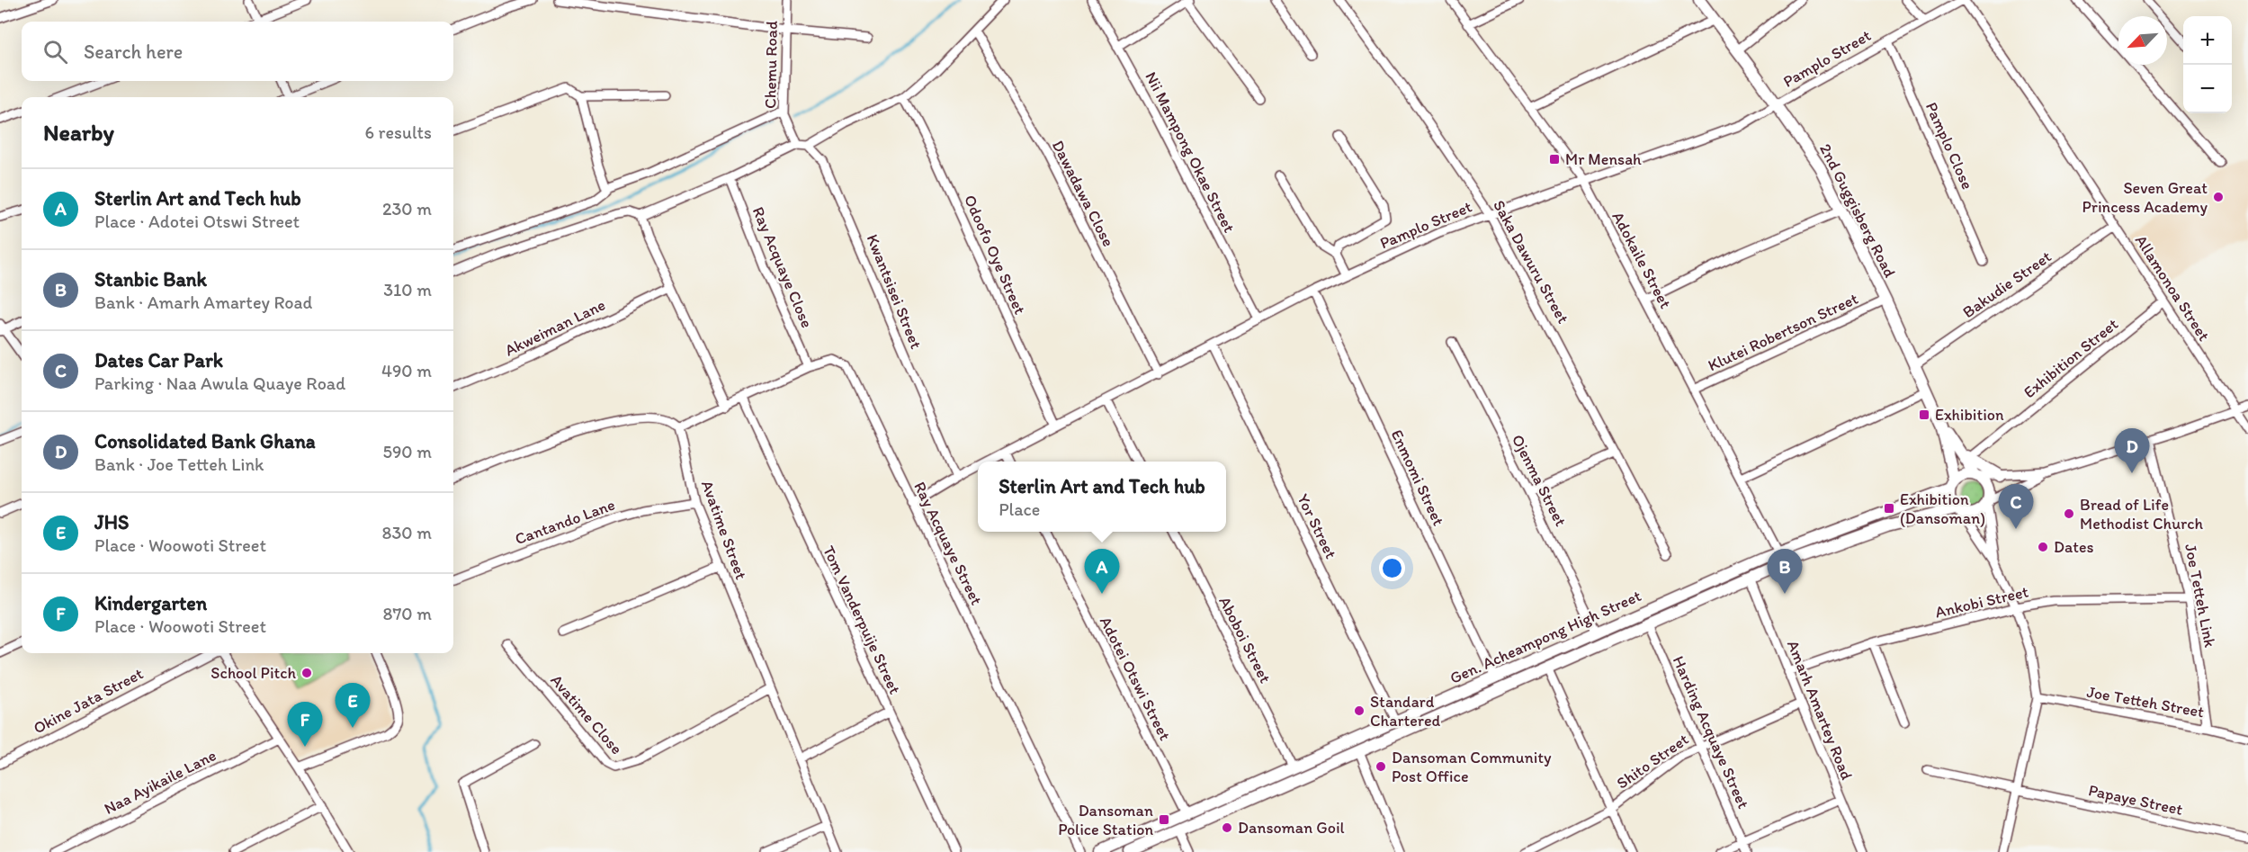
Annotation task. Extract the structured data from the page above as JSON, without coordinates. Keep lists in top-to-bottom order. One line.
{"streets":{"main road":["2nd Guggisberg Road","Gen. Acheampong High Street"],"street":["Pamplo Street","Chemu Road","Pamplo Close","Nii Mampong Okae Street","Dawadawa Close","Odoofo Oye Street","Adokaile Street","Saka Dawuru Street","Ray Acquaye Close","Bakudie Street","Allamonoa Street","Kwantsisei Street","Akweiman Lane","Klutei Robertson Street","Exhibition Street","Enmomi Street","Ojenma Street","Cantando Lane","Yor Street","Avatime Street","Ray Acquaye Street","Joe Tetteh Link","Ankobi Street","Tom Vanderpuije Street","Aboboi Street","Adotei Otswi Street","Okine Jata Street","Joe Tetteh Street","Amarh Amartey Road","Avatime Close","Harding Acquaye Street","Shito Street","Naa Ayikaile Lane","Papaye Street"]},"crossings":[["Pamplo Street","Pamplo Close"],["Pamplo Street","Nii Mampong Okae Street"],["Pamplo Street","Dawadawa Close"],["Pamplo Street","2nd Guggisberg Road"],["Pamplo Street","Odoofo Oye Street"],["Pamplo Street","Adokaile Street"],["Pamplo Street","Saka Dawuru Street"],["Pamplo Street","Allamonoa Street"],["Pamplo Street","Kwantsisei Street"],["Pamplo Street","Enmomi Street"],["Pamplo Street","Yor Street"],["Pamplo Street","Ray Acquaye Street"],["2nd Guggisberg Road","Bakudie Street"],["2nd Guggisberg Road","Klutei Robertson Street"],["2nd Guggisberg Road","Gen. Acheampong High Street"],["Adokaile Street","Klutei Robertson Street"],["Adokaile Street","Gen. Acheampong High Street"],["Ray Acquaye Close","Ray Acquaye Street"],["Bakudie Street","Allamonoa Street"],["Allamonoa Street","Exhibition Street"],["Enmomi Street","Gen. Acheampong High Street"],["Ojenma Street","Gen. Acheampong High Street"],["Cantando Lane","Avatime Street"],["Yor Street","Gen. Acheampong High Street"],["Avatime Street","Avatime Close"],["Ray Acquaye Street","Tom Vanderpuije Street"],["Joe Tetteh Link","Ankobi Street"],["Joe Tetteh Link","Joe Tetteh Street"],["Ankobi Street","Amarh Amartey Road"],["Gen. Acheampong High Street","Aboboi Street"],["Gen. Acheampong High Street","Adotei Otswi Street"],["Gen. Acheampong High Street","Amarh Amartey Road"],["Gen. Acheampong High Street","Harding Acquaye Street"],["Amarh Amartey Road","Shito Street"],["Harding Acquaye Street","Shito Street"]],"places":{"transit":["Mr Mensah","Exhibition","Exhibition (Dansoman)","Dansoman Police Station"],"other":["Seven Great Princess Academy","Bread of Life Methodist Church","Dates","School Pitch","Standard Chartered","Dansoman Community Post Office","Dansoman Goil"]},"north":"bottom left","page":{"map_buttons":["+","−"],"search":"Search here","heading":["Nearby","6 results"],"list":[{"mark":"A","name":"Sterlin Art and Tech hub","note":"Place · Adotei Otswi Street","value":"230 m"},{"mark":"B","name":"Stanbic Bank","note":"Bank · Amarh Amartey Road","value":"310 m"},{"mark":"C","name":"Dates Car Park","note":"Parking · Naa Awula Quaye Road","value":"490 m"},{"mark":"D","name":"Consolidated Bank Ghana","note":"Bank · Joe Tetteh Link","value":"590 m"},{"mark":"E","name":"JHS","note":"Place · Woowoti Street","value":"830 m"},{"mark":"F","name":"Kindergarten","note":"Place · Woowoti Street","value":"870 m"}],"pins":["D","C","A","B","E","F"],"popup":["Sterlin Art and Tech hub","Place"]}}
